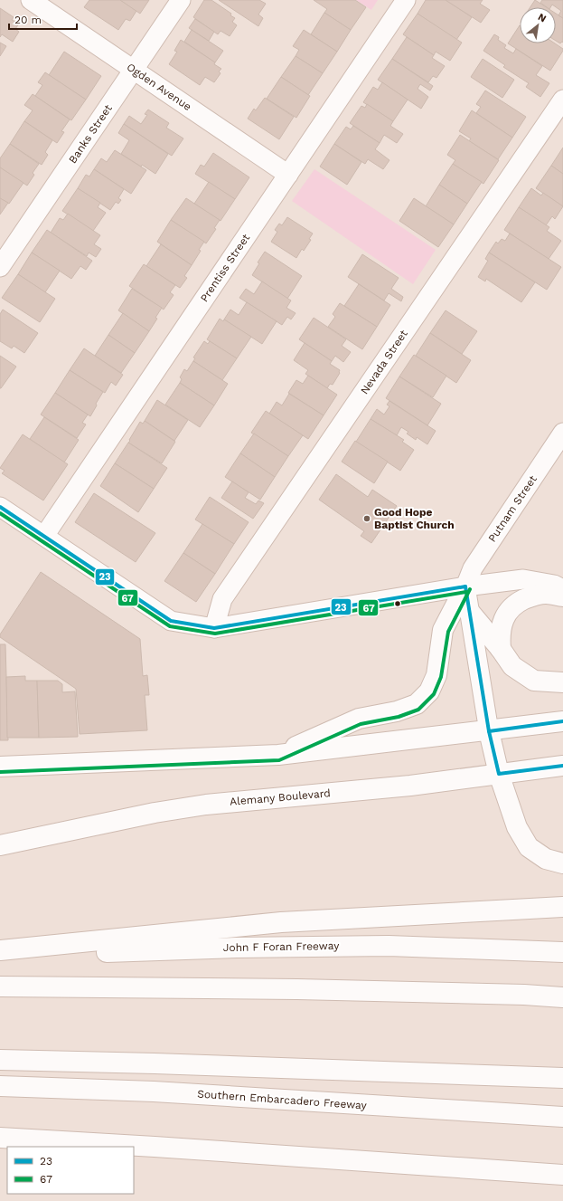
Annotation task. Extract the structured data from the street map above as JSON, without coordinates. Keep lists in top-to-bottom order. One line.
{"streets":{"main road":["Alemany Boulevard","John F Foran Freeway","Southern Embarcadero Freeway"],"street":["Ogden Avenue","Banks Street","Prentiss Street","Nevada Street","Putnam Street"]},"crossings":[["Ogden Avenue","Banks Street"],["Ogden Avenue","Prentiss Street"]],"places":["Good Hope Baptist Church"],"lines":["transit line 23","transit line 67"],"legend":["23","67"],"scale_bar":"20 m","north":"top right"}
